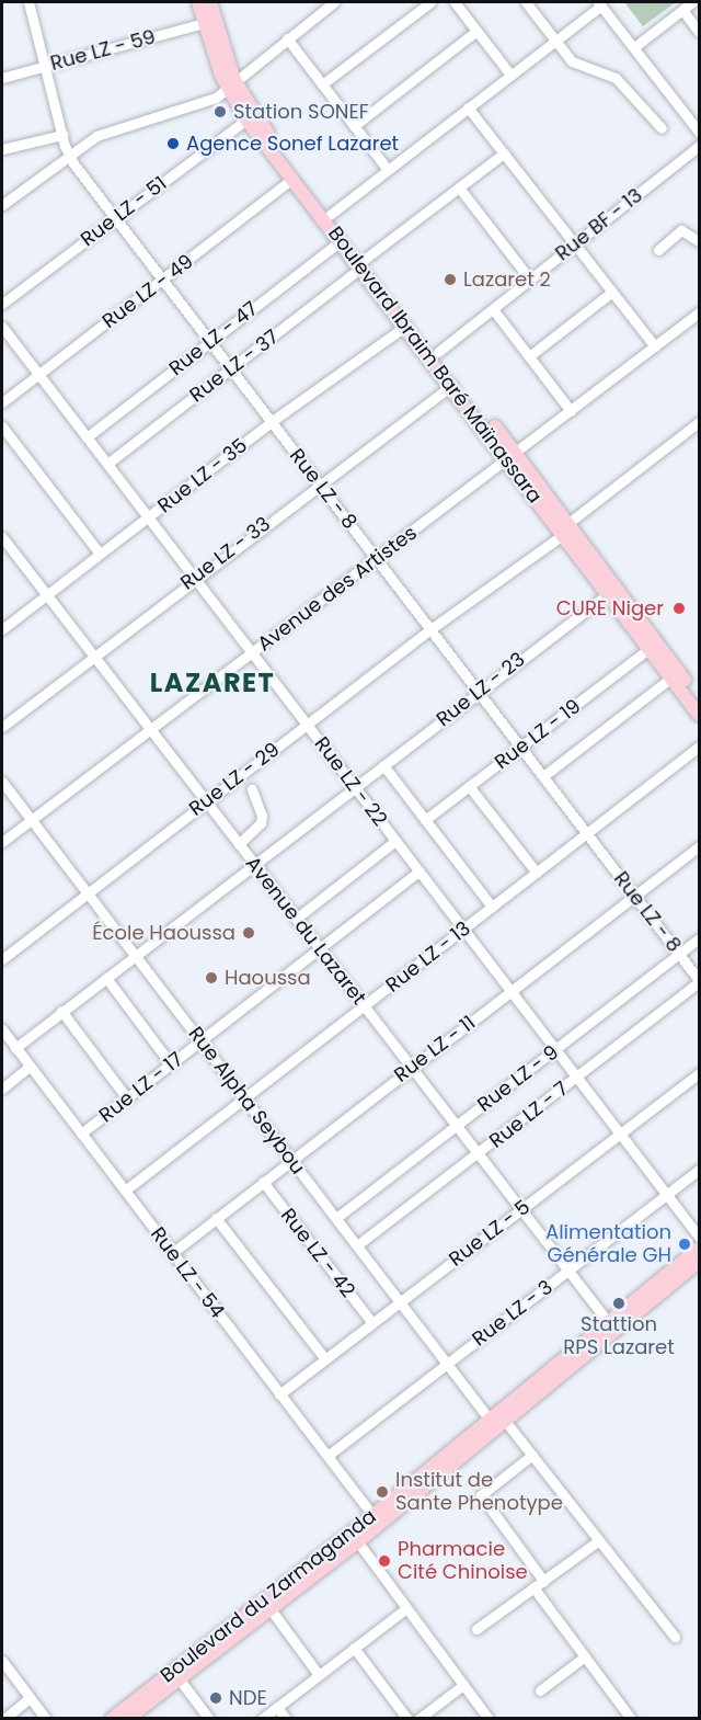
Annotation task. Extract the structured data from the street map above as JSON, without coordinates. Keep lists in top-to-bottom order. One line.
{"streets":{"main road":["Boulevard Ibraim Baré Maïnassara","Boulevard du Zarmaganda"],"street":["Rue LZ - 59","Rue LZ - 51","Rue BF - 13","Rue LZ - 49","Rue LZ - 47","Rue LZ - 37","Rue LZ - 35","Rue LZ - 8","Rue LZ - 33","Avenue des Artistes","Rue LZ - 23","Rue LZ - 19","Rue LZ - 29","Rue LZ - 22","Avenue du Lazaret","Rue LZ - 13","Rue LZ - 11","Rue LZ - 9","Rue LZ - 17","Rue Alpha Seybou","Rue LZ - 7","Rue LZ - 5","Rue LZ - 42","Rue LZ - 54","Rue LZ - 3"]},"crossings":[["Rue LZ - 59","Boulevard Ibraim Baré Maïnassara"],["Rue LZ - 59","Rue LZ - 8"],["Rue LZ - 51","Boulevard Ibraim Baré Maïnassara"],["Rue LZ - 51","Rue LZ - 8"],["Rue BF - 13","Boulevard Ibraim Baré Maïnassara"],["Rue LZ - 49","Boulevard Ibraim Baré Maïnassara"],["Rue LZ - 49","Rue LZ - 8"],["Rue LZ - 49","Rue LZ - 22"],["Rue LZ - 47","Boulevard Ibraim Baré Maïnassara"],["Rue LZ - 47","Rue LZ - 8"],["Rue LZ - 47","Rue LZ - 22"],["Boulevard Ibraim Baré Maïnassara","Rue LZ - 37"],["Boulevard Ibraim Baré Maïnassara","Rue LZ - 35"],["Boulevard Ibraim Baré Maïnassara","Rue LZ - 33"],["Boulevard Ibraim Baré Maïnassara","Avenue des Artistes"],["Boulevard Ibraim Baré Maïnassara","Rue LZ - 23"],["Boulevard Ibraim Baré Maïnassara","Rue LZ - 19"],["Boulevard Ibraim Baré Maïnassara","Rue LZ - 29"],["Rue LZ - 37","Rue LZ - 8"],["Rue LZ - 37","Rue LZ - 22"],["Rue LZ - 35","Rue LZ - 8"],["Rue LZ - 35","Rue LZ - 22"],["Rue LZ - 35","Avenue du Lazaret"],["Rue LZ - 8","Rue LZ - 33"],["Rue LZ - 8","Avenue des Artistes"],["Rue LZ - 8","Rue LZ - 23"],["Rue LZ - 8","Rue LZ - 19"],["Rue LZ - 8","Rue LZ - 29"],["Rue LZ - 8","Rue LZ - 13"],["Rue LZ - 8","Rue LZ - 11"],["Rue LZ - 8","Rue LZ - 9"],["Rue LZ - 8","Rue LZ - 7"],["Rue LZ - 33","Rue LZ - 22"],["Rue LZ - 33","Avenue du Lazaret"],["Avenue des Artistes","Rue LZ - 22"],["Avenue des Artistes","Avenue du Lazaret"],["Avenue des Artistes","Rue Alpha Seybou"],["Rue LZ - 23","Rue LZ - 22"],["Rue LZ - 23","Avenue du Lazaret"],["Rue LZ - 23","Rue Alpha Seybou"],["Rue LZ - 23","Rue LZ - 54"],["Rue LZ - 29","Rue LZ - 22"],["Rue LZ - 29","Avenue du Lazaret"],["Rue LZ - 29","Rue Alpha Seybou"],["Rue LZ - 22","Rue LZ - 13"],["Rue LZ - 22","Rue LZ - 11"],["Rue LZ - 22","Rue LZ - 9"],["Rue LZ - 22","Rue LZ - 17"],["Rue LZ - 22","Rue LZ - 7"],["Rue LZ - 22","Rue LZ - 5"],["Rue LZ - 22","Rue LZ - 3"],["Avenue du Lazaret","Rue LZ - 13"],["Avenue du Lazaret","Rue LZ - 11"],["Avenue du Lazaret","Rue LZ - 9"],["Avenue du Lazaret","Rue LZ - 17"],["Avenue du Lazaret","Rue LZ - 7"],["Avenue du Lazaret","Rue LZ - 5"],["Avenue du Lazaret","Rue LZ - 3"],["Avenue du Lazaret","Boulevard du Zarmaganda"],["Rue LZ - 13","Rue Alpha Seybou"],["Rue LZ - 13","Rue LZ - 54"],["Rue LZ - 11","Rue Alpha Seybou"],["Rue LZ - 11","Rue LZ - 42"],["Rue LZ - 11","Rue LZ - 54"],["Rue LZ - 9","Rue Alpha Seybou"],["Rue LZ - 17","Rue Alpha Seybou"],["Rue LZ - 17","Rue LZ - 54"],["Rue Alpha Seybou","Rue LZ - 7"],["Rue Alpha Seybou","Rue LZ - 5"],["Rue Alpha Seybou","Rue LZ - 3"],["Rue Alpha Seybou","Boulevard du Zarmaganda"],["Rue LZ - 5","Rue LZ - 42"],["Rue LZ - 5","Rue LZ - 54"],["Rue LZ - 54","Rue LZ - 3"],["Rue LZ - 54","Boulevard du Zarmaganda"]],"districts":["LAZARET"],"places":["Station SONEF","Agence Sonef Lazaret","Lazaret 2","CURE Niger","École Haoussa","Haoussa","Alimentation Générale GH","Stattion RPS Lazaret","Institut de Sante Phenotype","Pharmacie Cité Chinoise","NDE"]}
